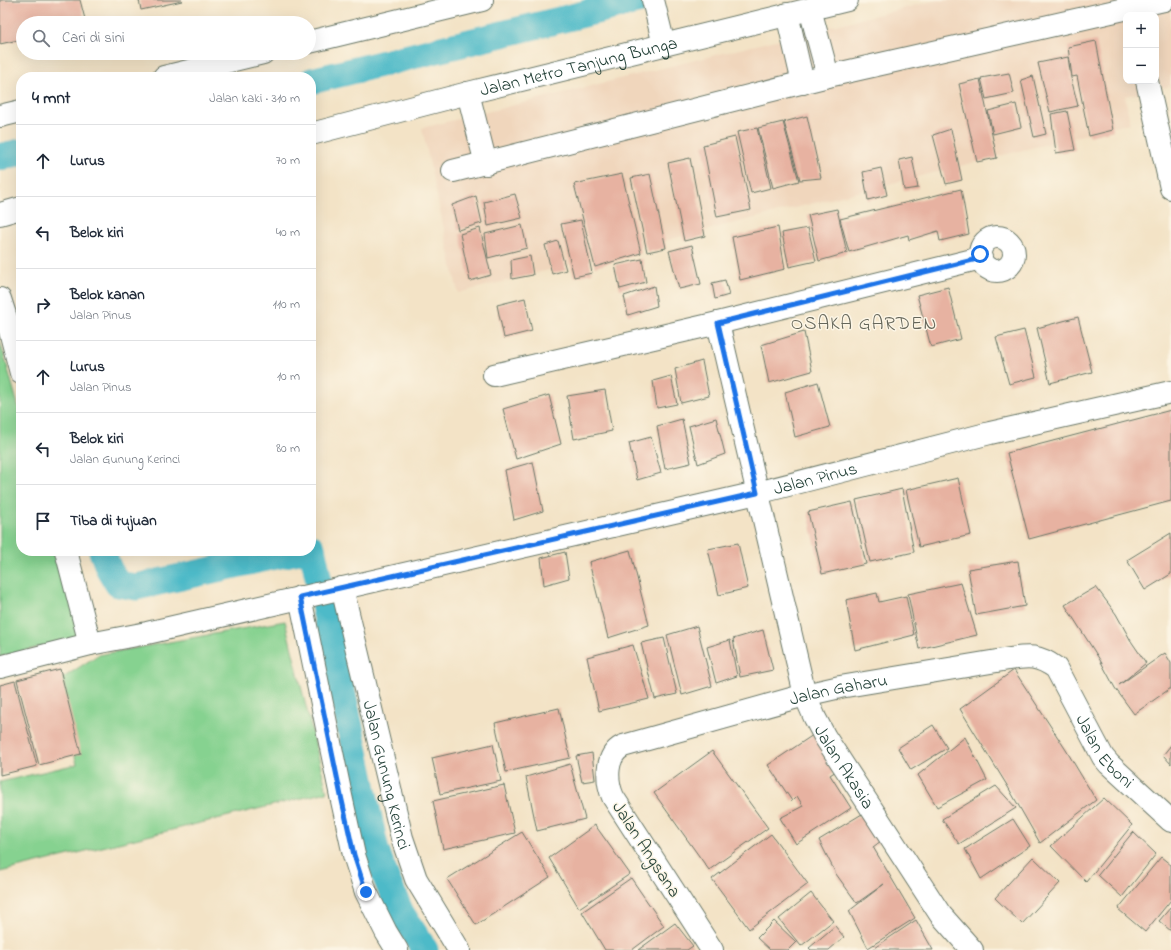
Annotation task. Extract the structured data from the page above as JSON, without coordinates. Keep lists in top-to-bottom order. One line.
{"streets":{"street":["Jalan Metro Tanjung Bunga","Jalan Pinus","Jalan Gaharu","Jalan Eboni","Jalan Akasia","Jalan Gunung Kerinci","Jalan Angsana"]},"crossings":[["Jalan Pinus","Jalan Akasia"],["Jalan Pinus","Jalan Gunung Kerinci"],["Jalan Gaharu","Jalan Eboni"],["Jalan Gaharu","Jalan Akasia"],["Jalan Gaharu","Jalan Angsana"]],"districts":["OSAKA GARDEN"],"page":{"map_buttons":["+","−"],"search":"Cari di sini","heading":["4 mnt","Jalan kaki · 310 m"],"list":[["Lurus","70 m"],["Belok kiri","40 m"],["Belok kanan","Jalan Pinus","110 m"],["Lurus","Jalan Pinus","10 m"],["Belok kiri","Jalan Gunung Kerinci","80 m"],"Tiba di tujuan"]}}
